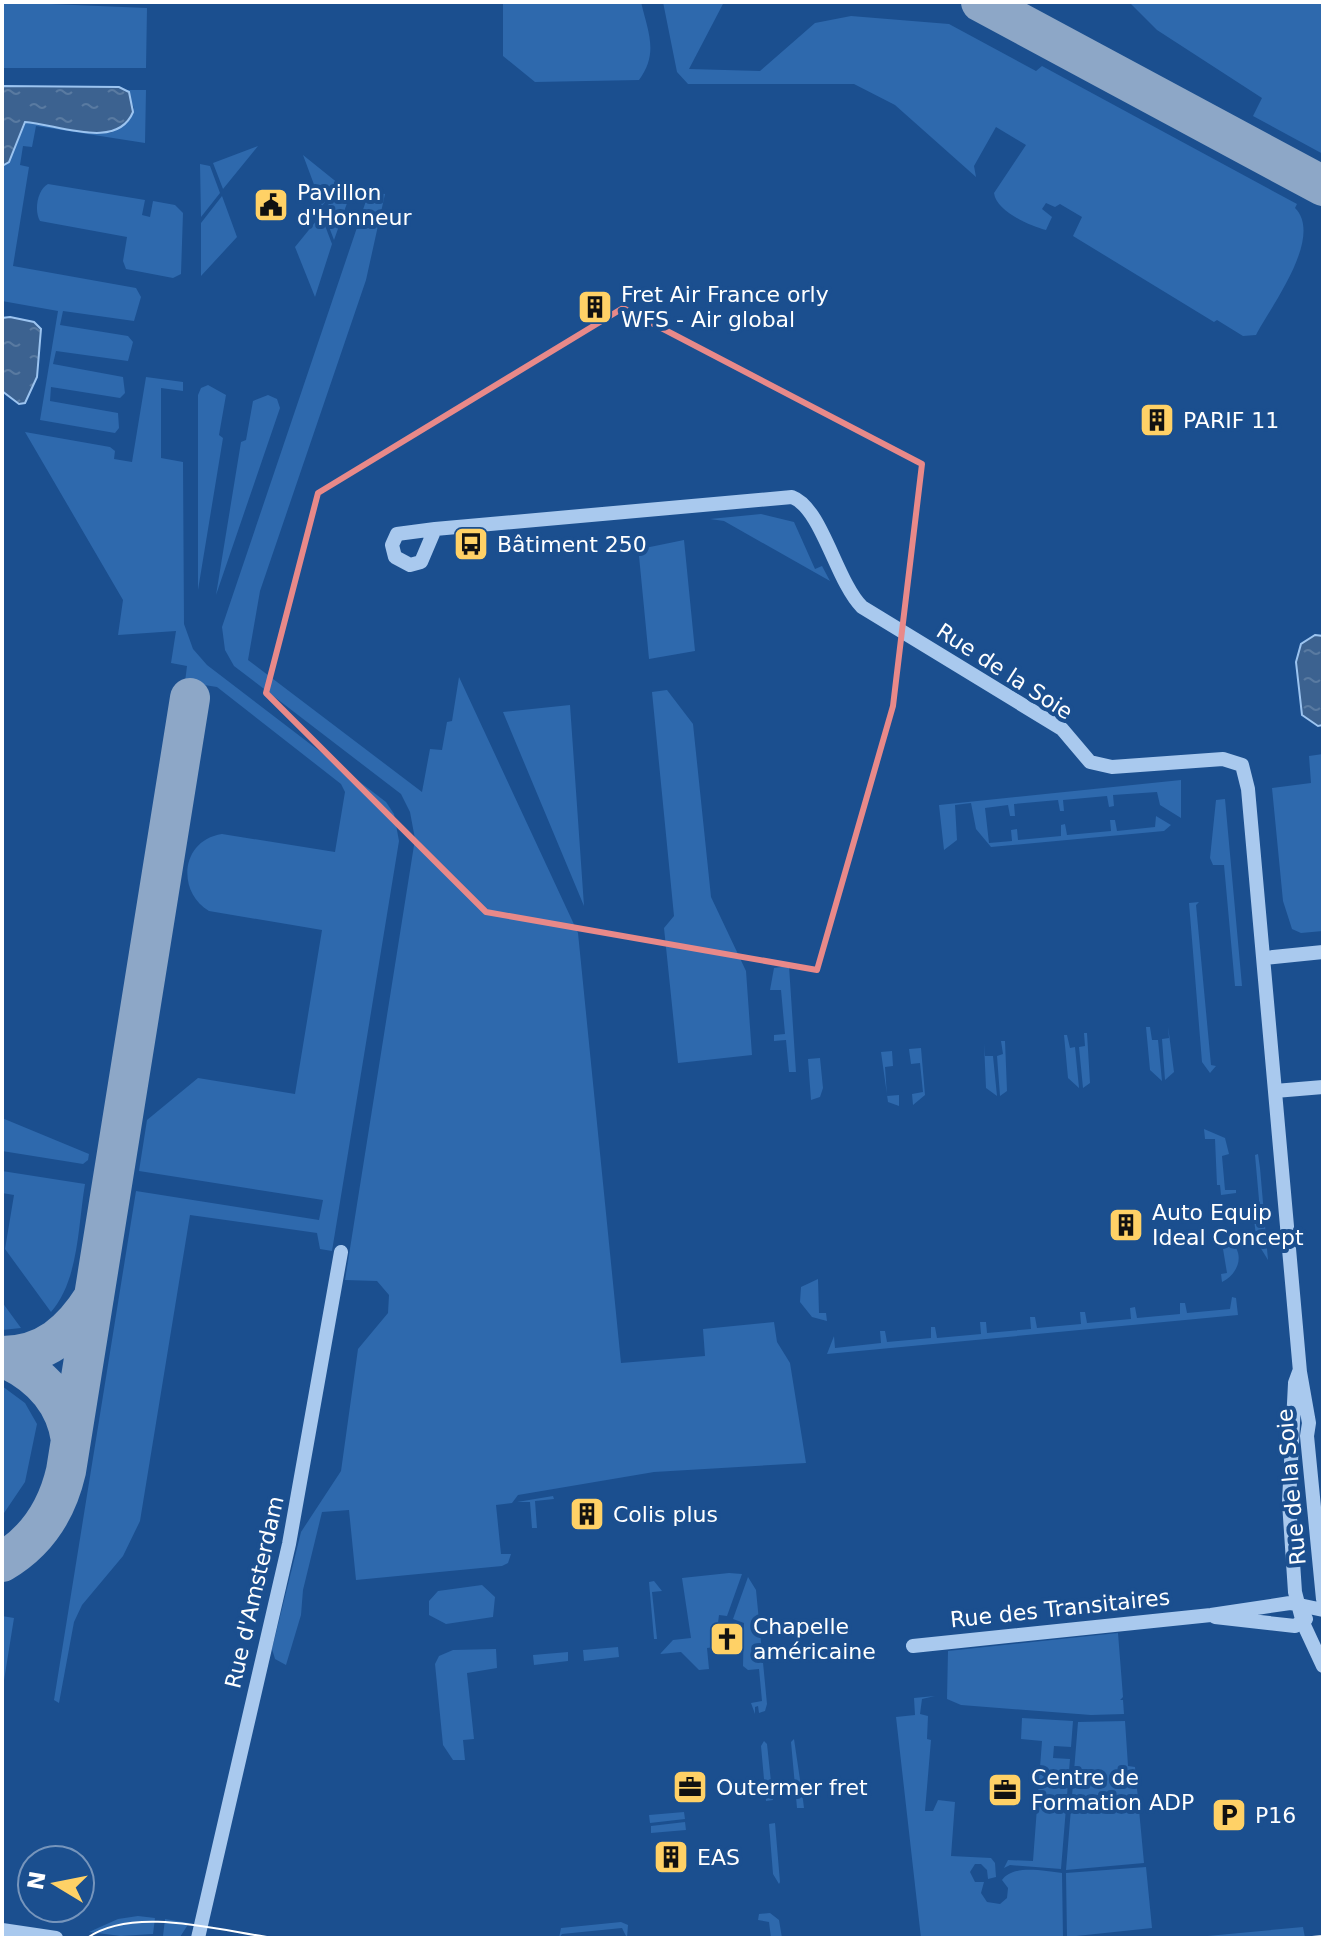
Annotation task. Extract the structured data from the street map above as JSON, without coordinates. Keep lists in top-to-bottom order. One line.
{"streets":{"street":["Rue de la Soie","Rue d'Amsterdam","Rue des Transitaires"]},"crossings":[["Rue de la Soie","Rue des Transitaires"]],"places":{"public building":["Pavillon d'Honneur"],"building":["Fret Air France orly WFS - Air global","PARIF 11","Auto Equip Ideal Concept","Colis plus","EAS"],"bus stop":["Bâtiment 250"],"church":["Chapelle américaine"],"office":["Outermer fret","Centre de Formation ADP"],"parking":["P16"]},"north":"left"}
